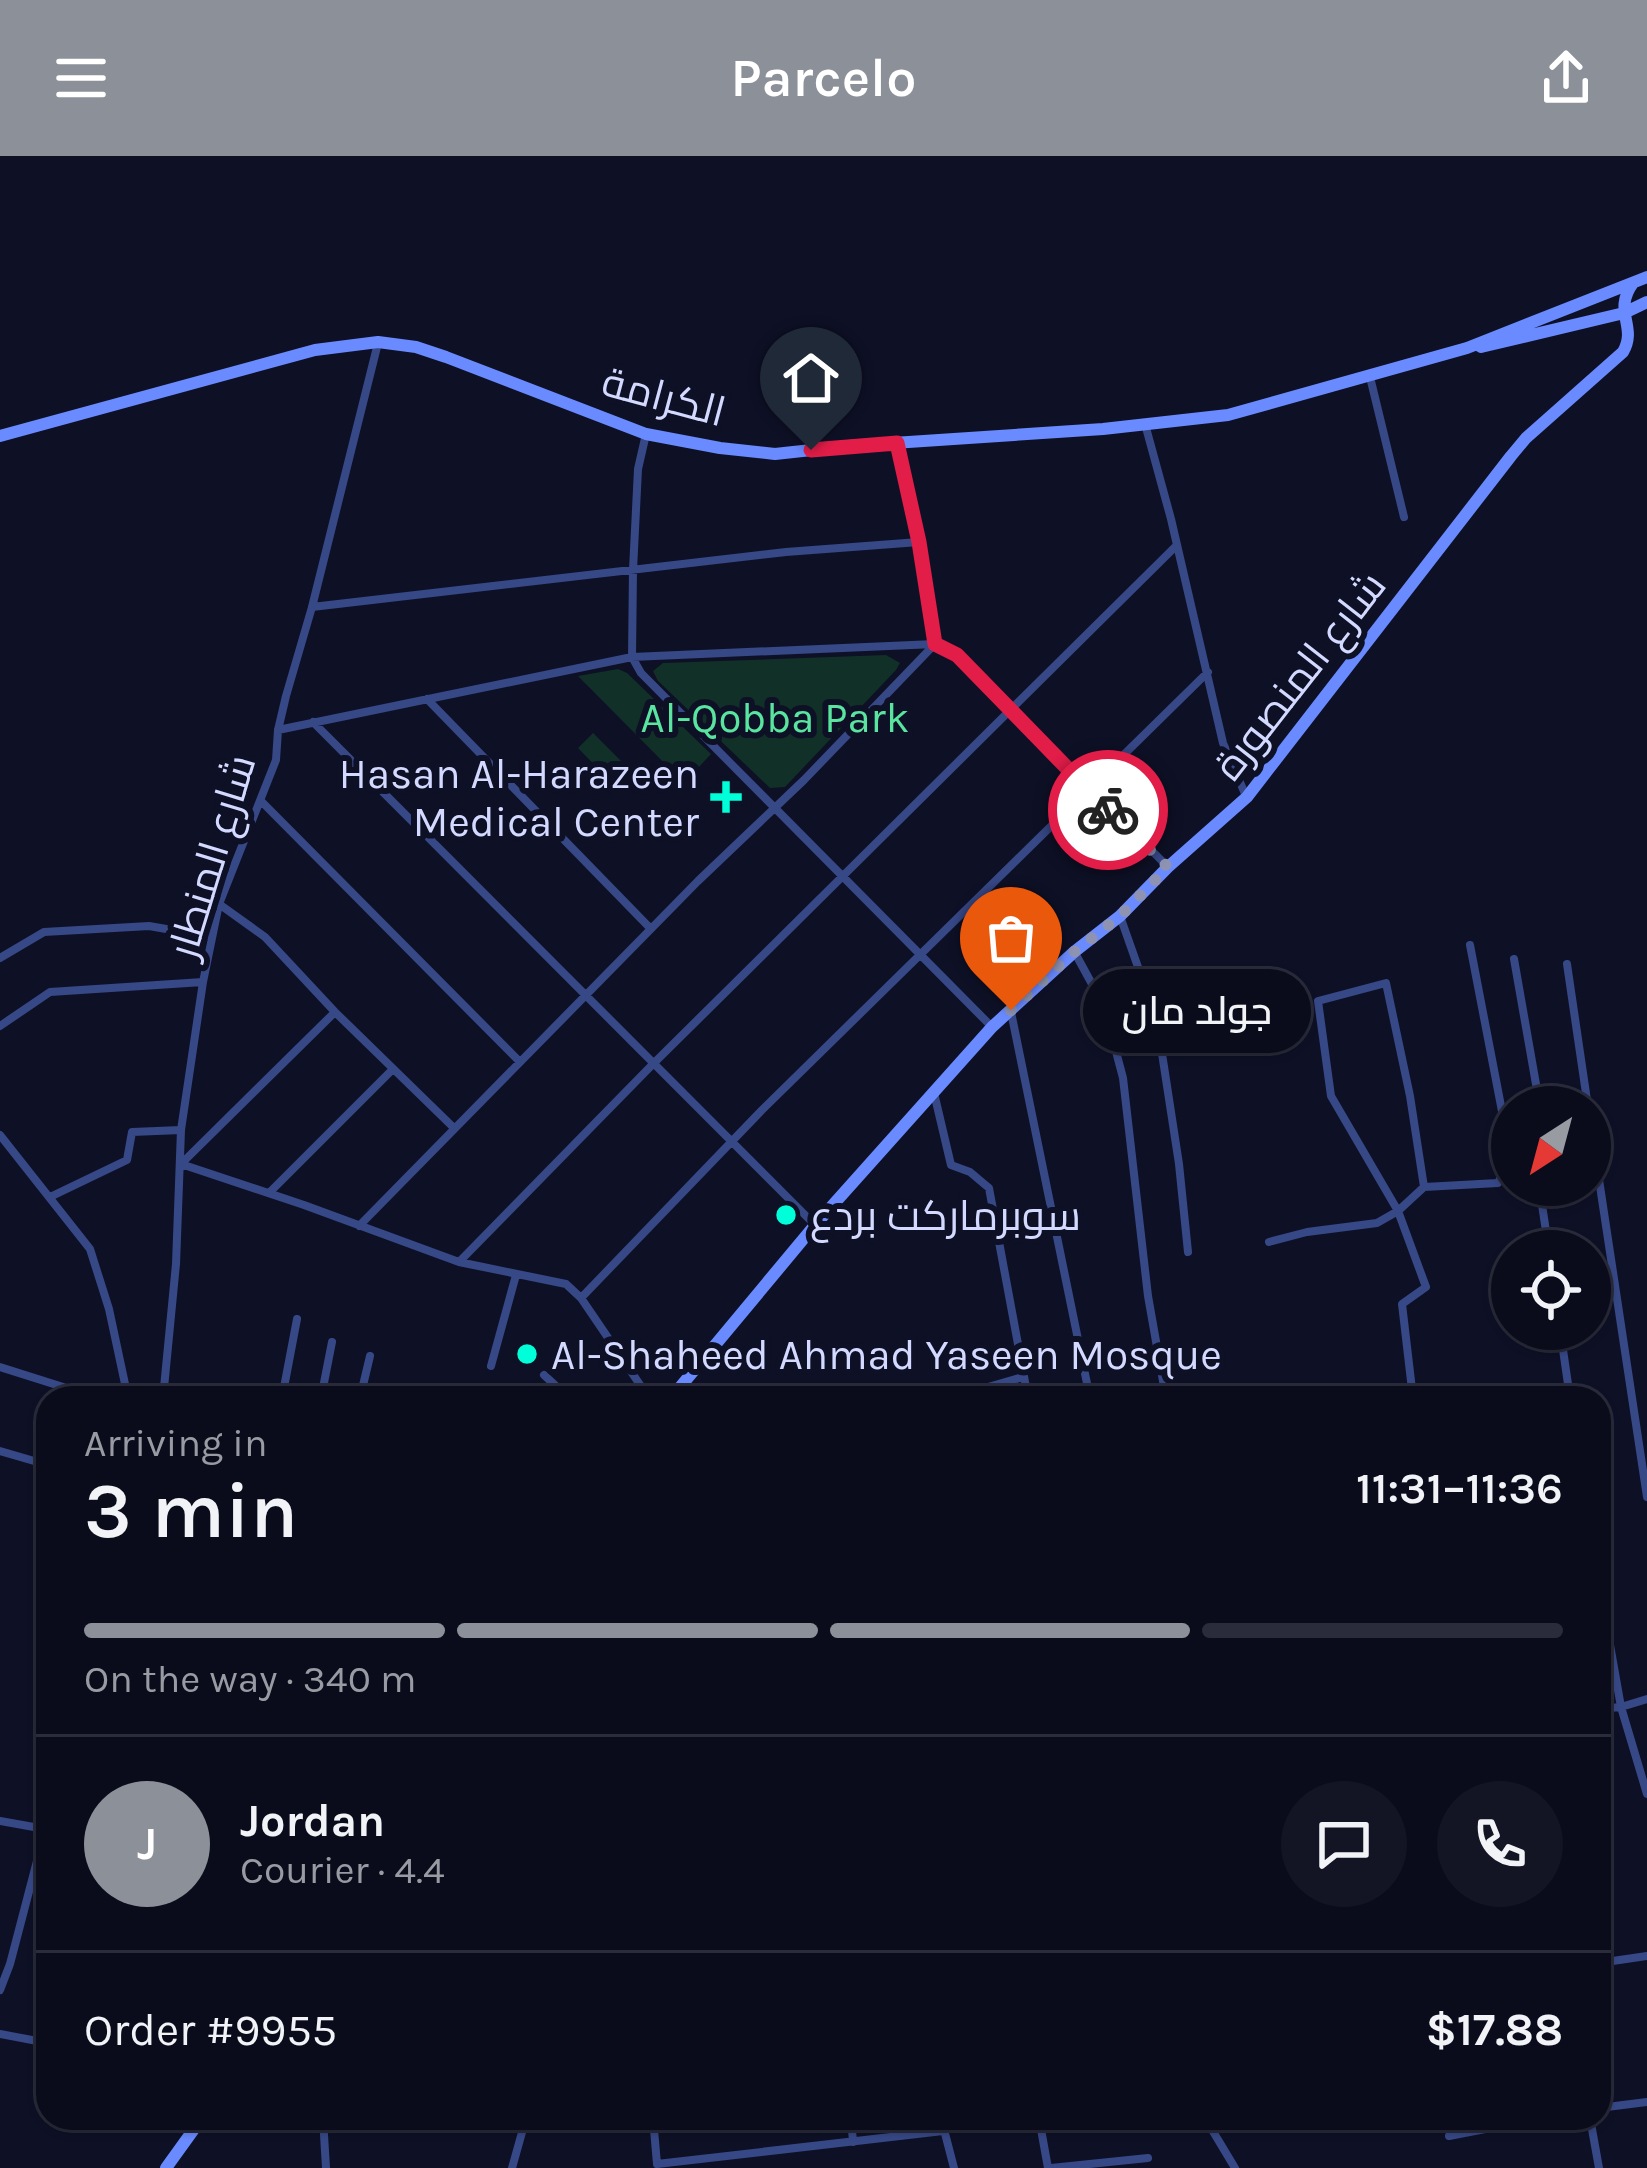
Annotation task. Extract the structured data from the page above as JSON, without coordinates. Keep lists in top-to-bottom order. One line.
{"streets":{"main road":["الكرامة","شارع المنصورة"],"street":["شارع المنطار"]},"crossings":[["الكرامة","شارع المنصورة"],["الكرامة","شارع المنطار"]],"parks":["Al-Qobba Park"],"places":{"health":["Hasan Al-Harazeen Medical Center"],"other":["جولد مان","سوبرماركت بردع","Al-Shaheed Ahmad Yaseen Mosque"]},"north":"bottom left","page":{"header":"Parcelo","bubble":"جولد مان","heading":["3 min","Arriving in","11:31–11:36"],"panel":["Jordan","Courier · 4.4","Order #9955","$17.88"],"bar":"On the way · 340 m","round":"J"}}
